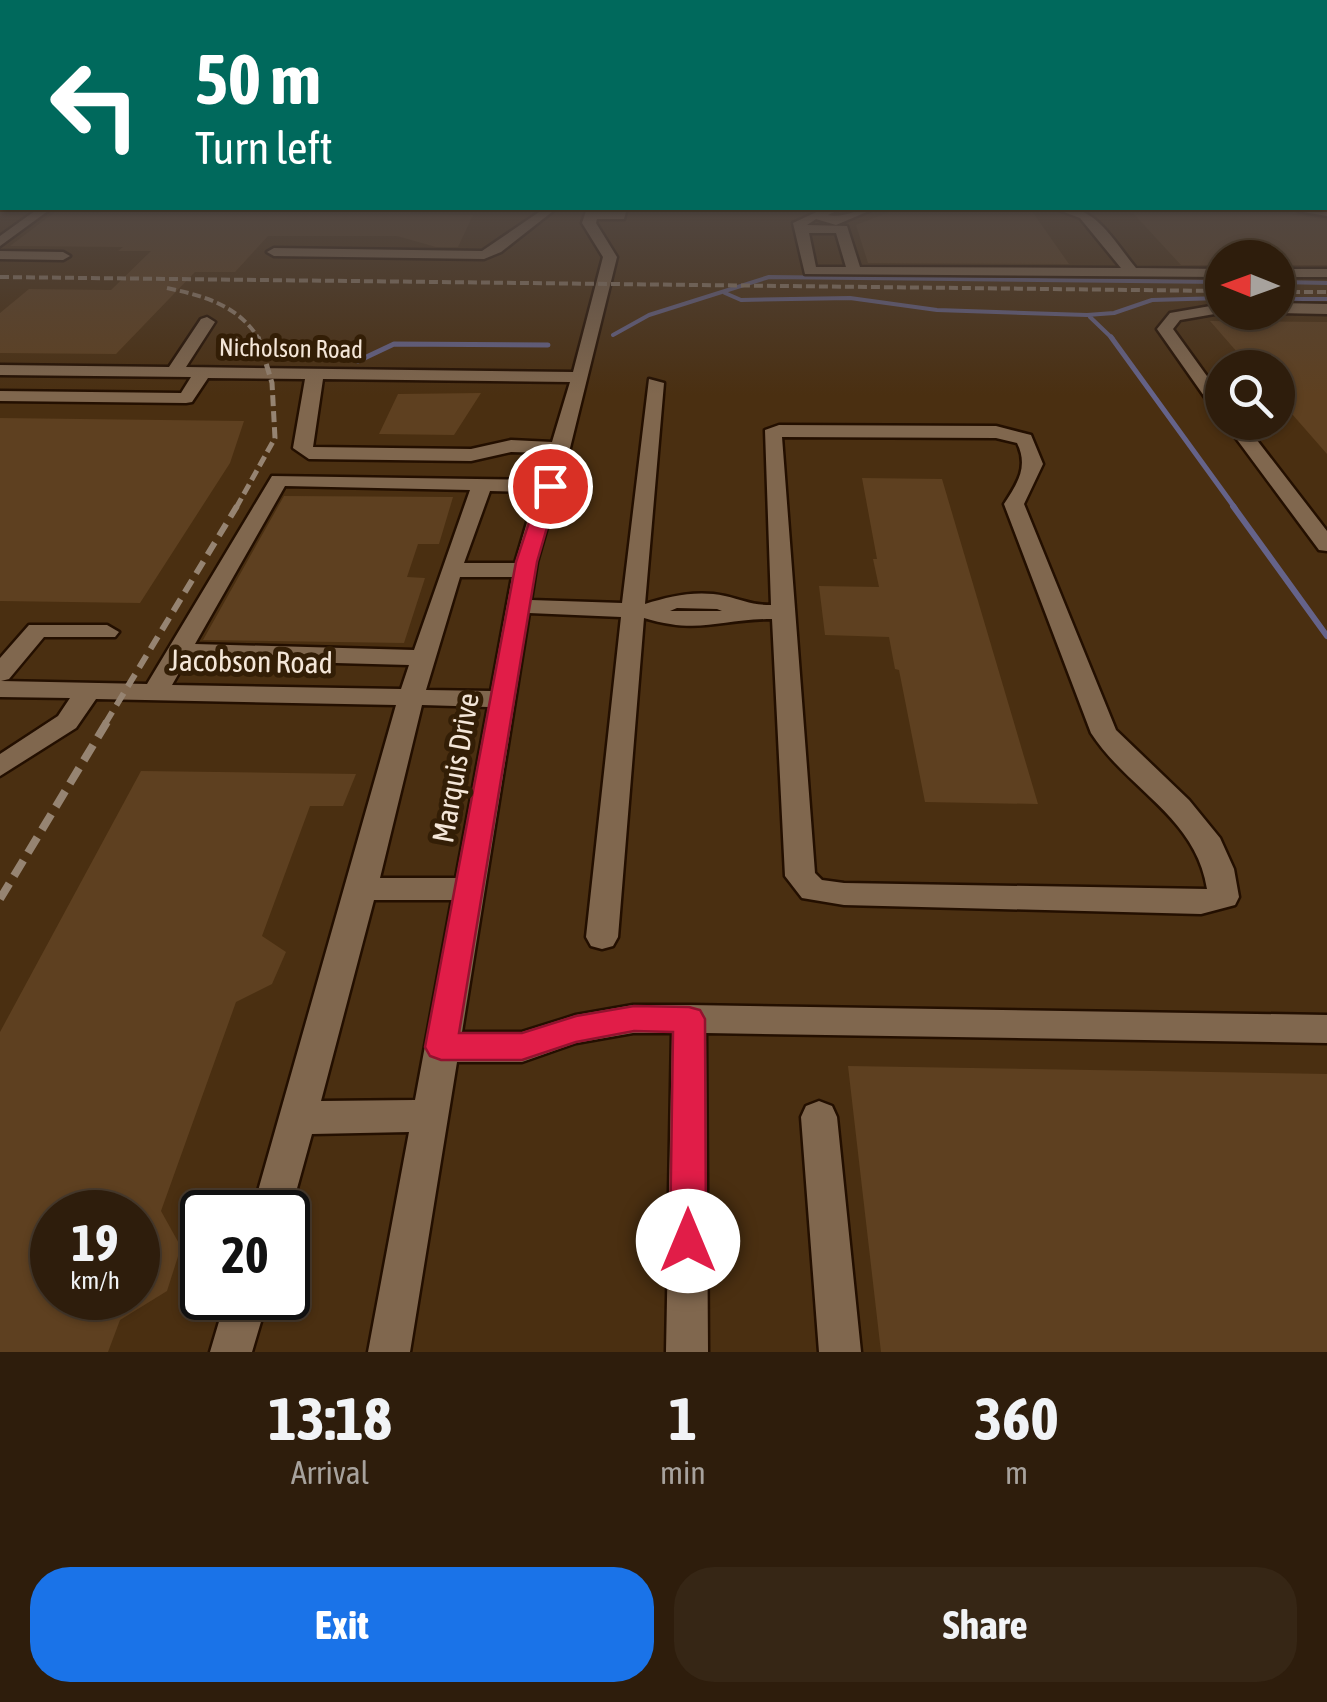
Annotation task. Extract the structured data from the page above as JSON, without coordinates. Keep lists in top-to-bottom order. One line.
{"streets":{"street":["Nicholson Road","Jacobson Road","Marquis Drive"]},"crossings":[["Nicholson Road","Marquis Drive"],["Jacobson Road","Marquis Drive"]],"north":"left","page":{"turn":["50 m","Turn left"],"speed":"19 km/h","limit":"20","eta":["13:18","Arrival","1","min","360","m"],"buttons":["Exit","Share"]}}
